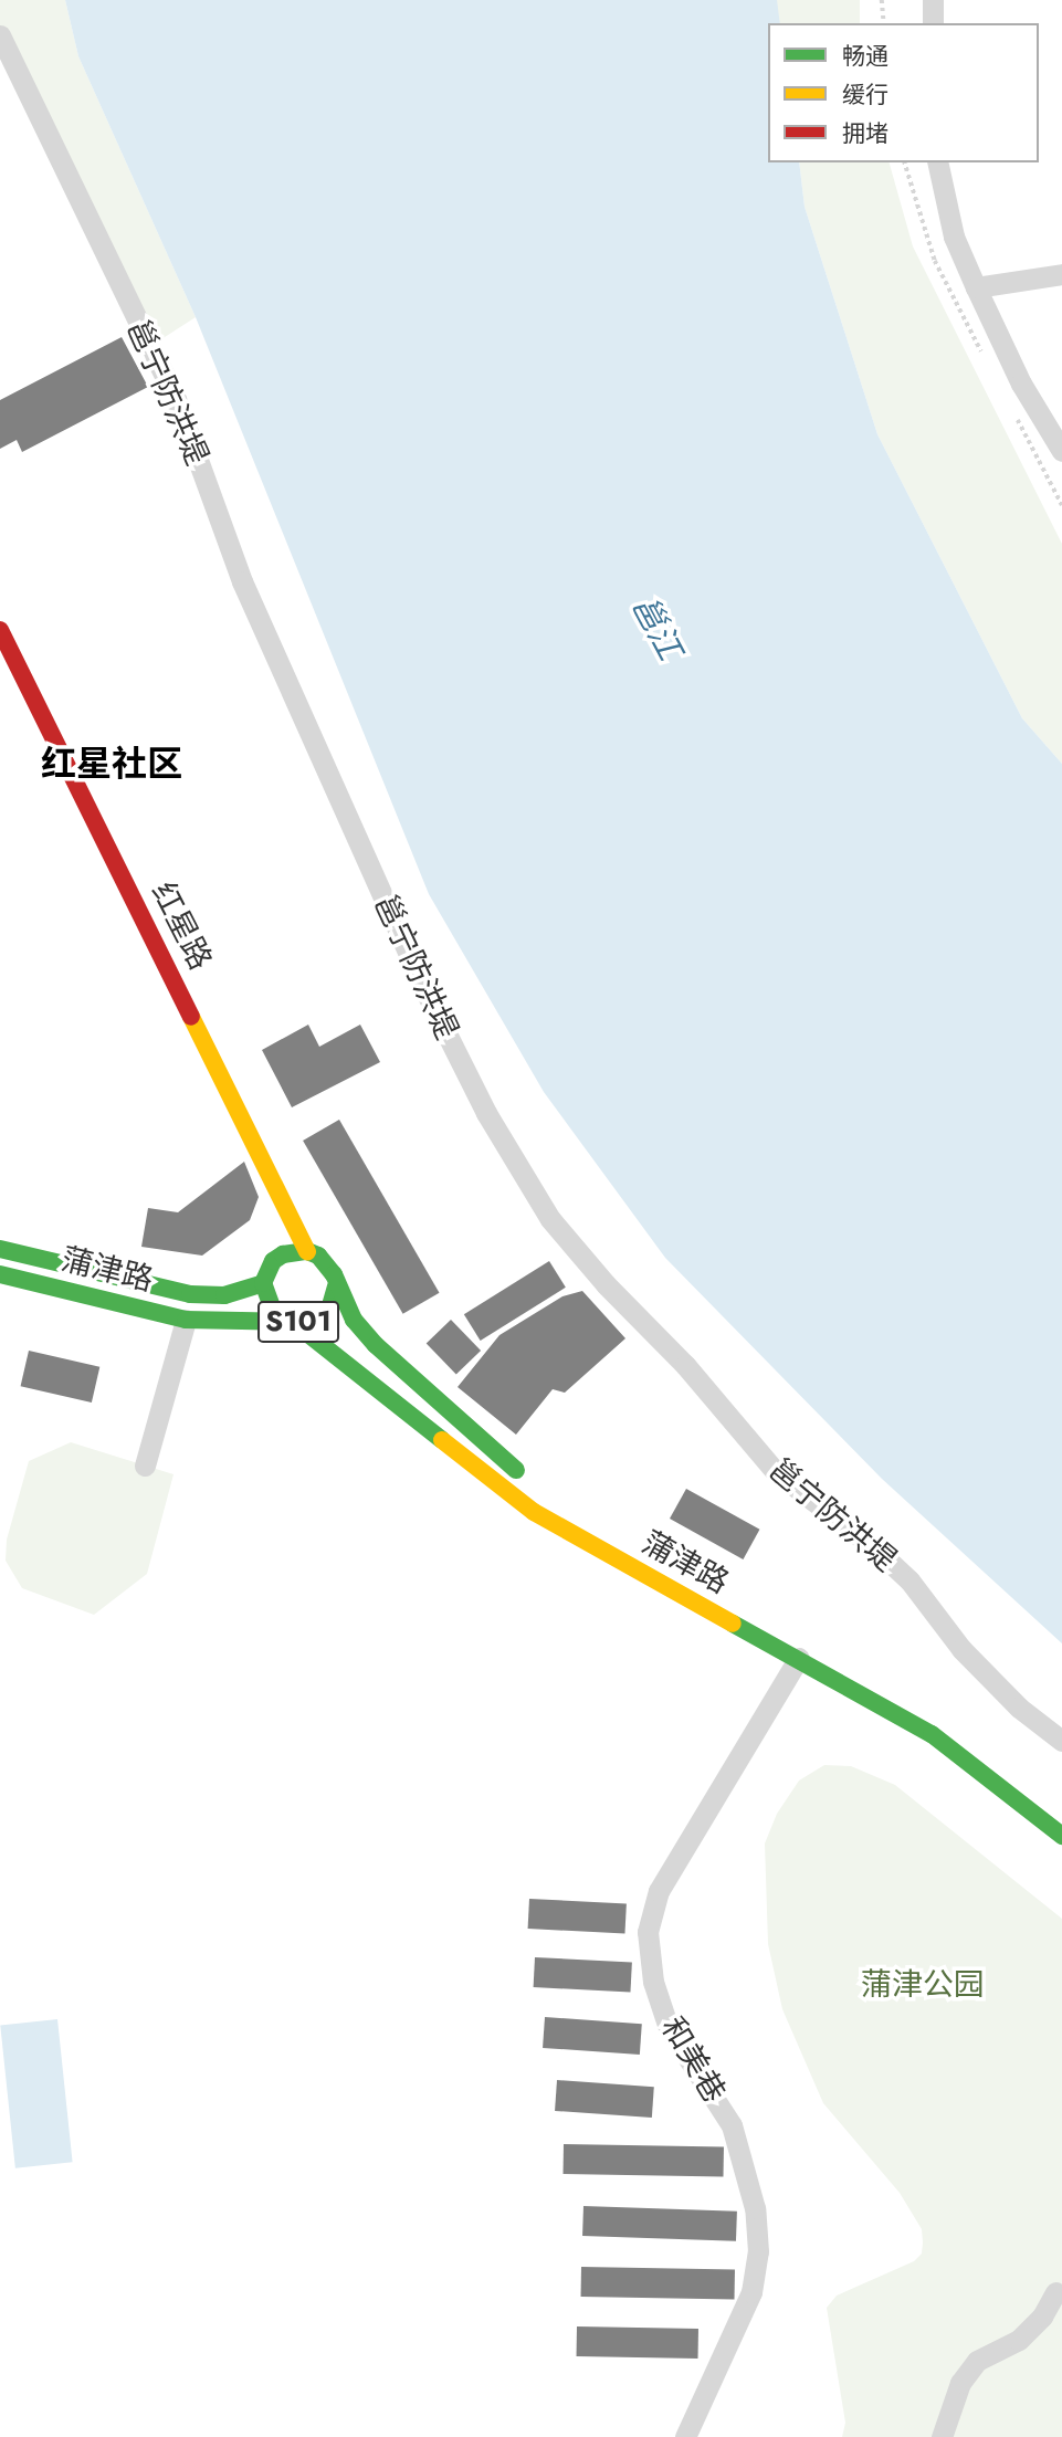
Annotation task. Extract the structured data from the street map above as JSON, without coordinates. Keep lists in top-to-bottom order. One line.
{"streets":{"main road":["红星路","蒲津路","S101"],"street":["邕宁防洪堤","和美巷"]},"crossings":[["红星路","蒲津路"],["红星路","S101"],["蒲津路","S101"],["蒲津路","和美巷"]],"districts":["红星社区"],"water":["邕江"],"parks":["蒲津公园"],"legend":["畅通","缓行","拥堵"]}
